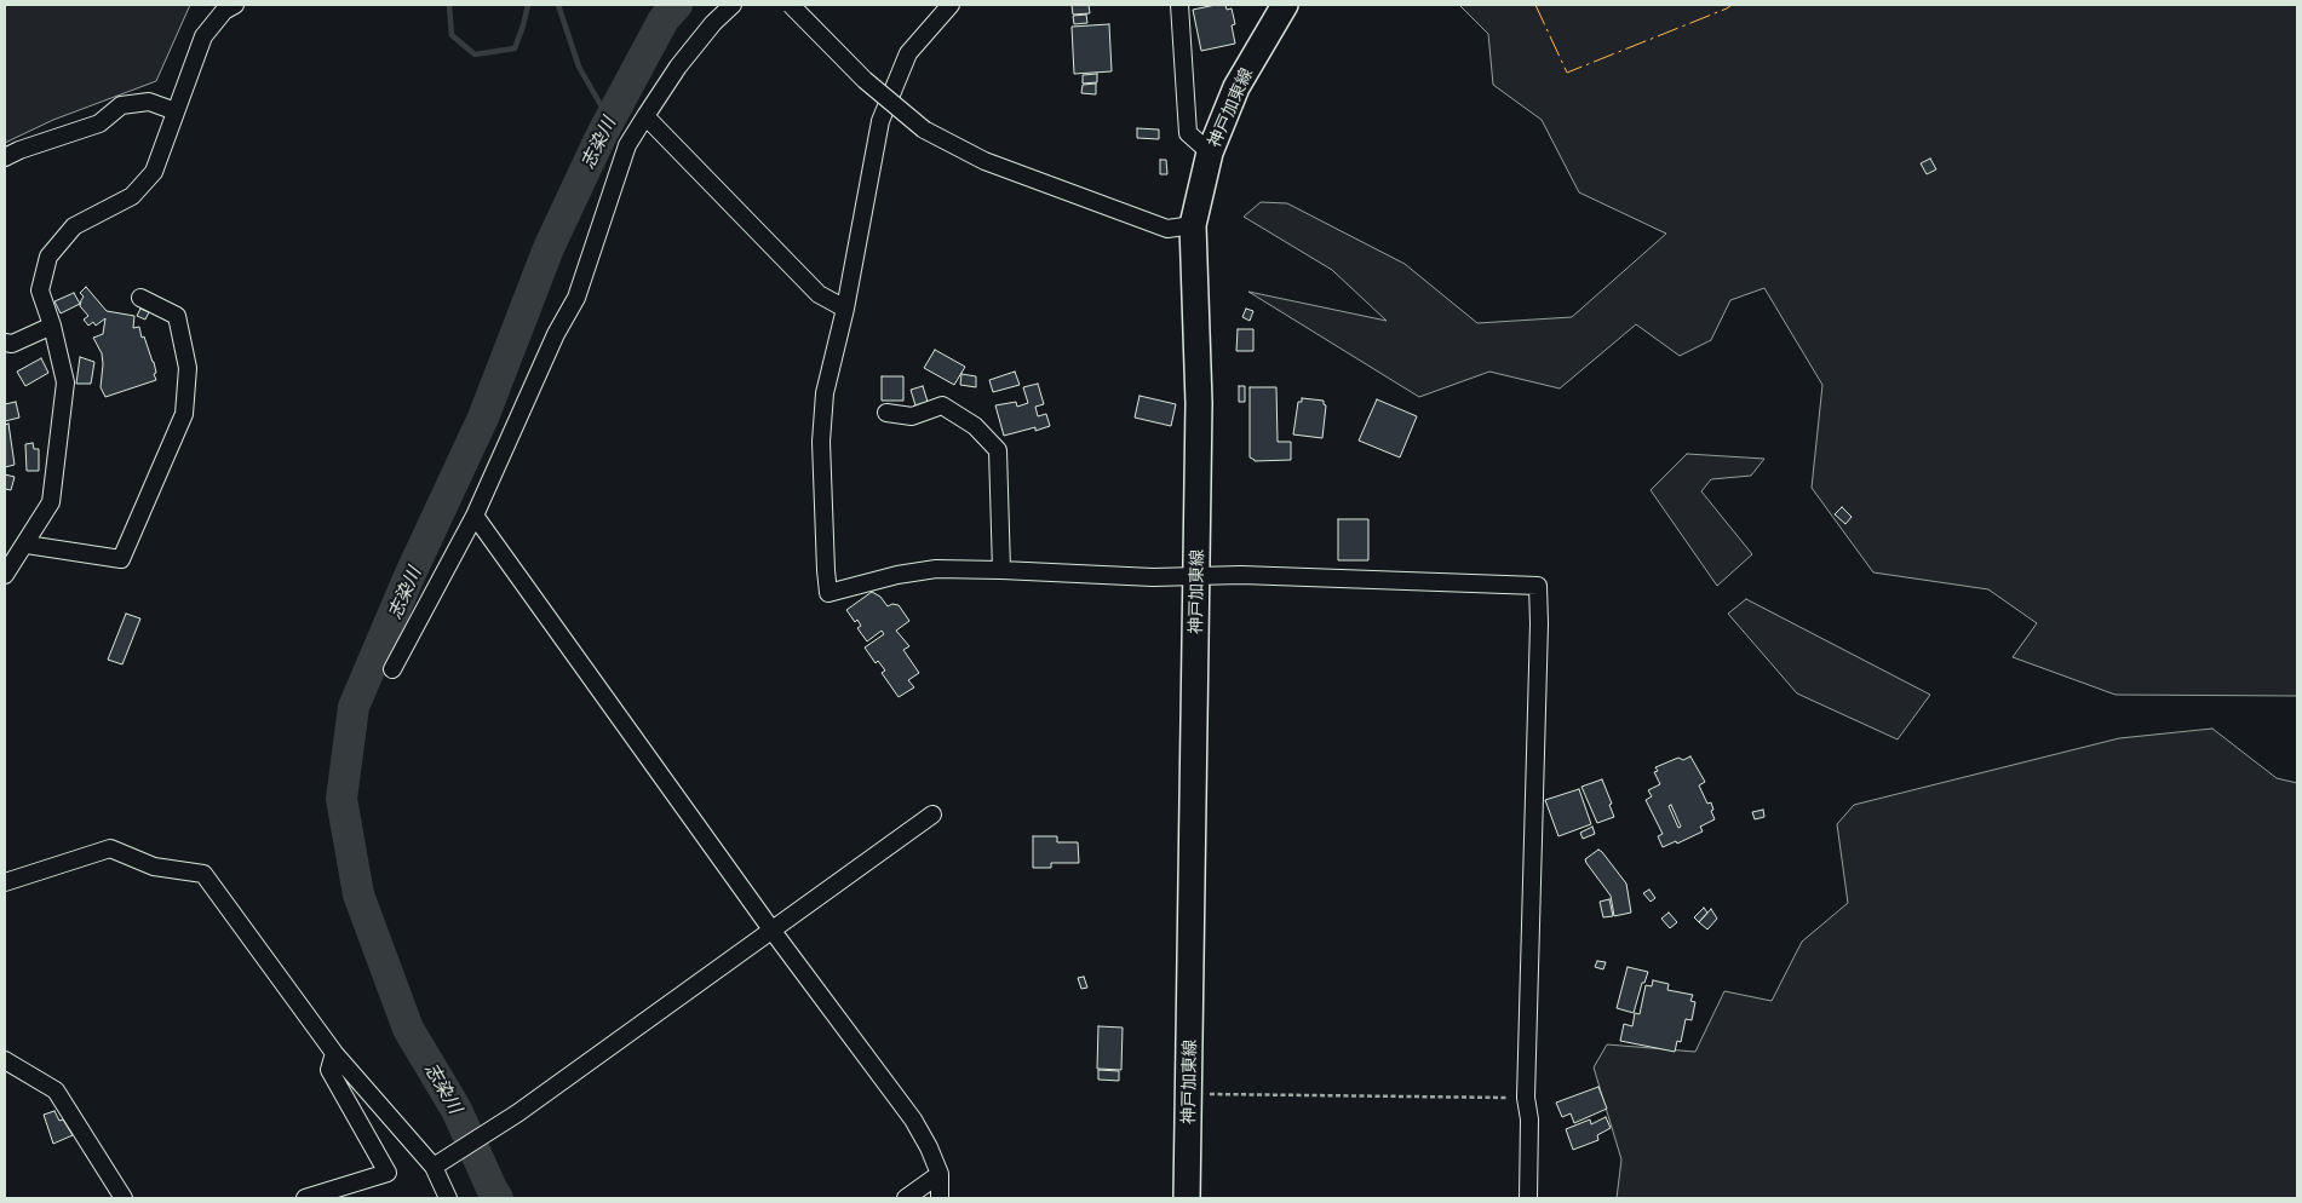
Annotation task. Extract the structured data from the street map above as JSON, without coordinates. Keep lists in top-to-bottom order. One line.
{"streets":{"main road":["神戸加東線"]},"water":["志染川"]}
